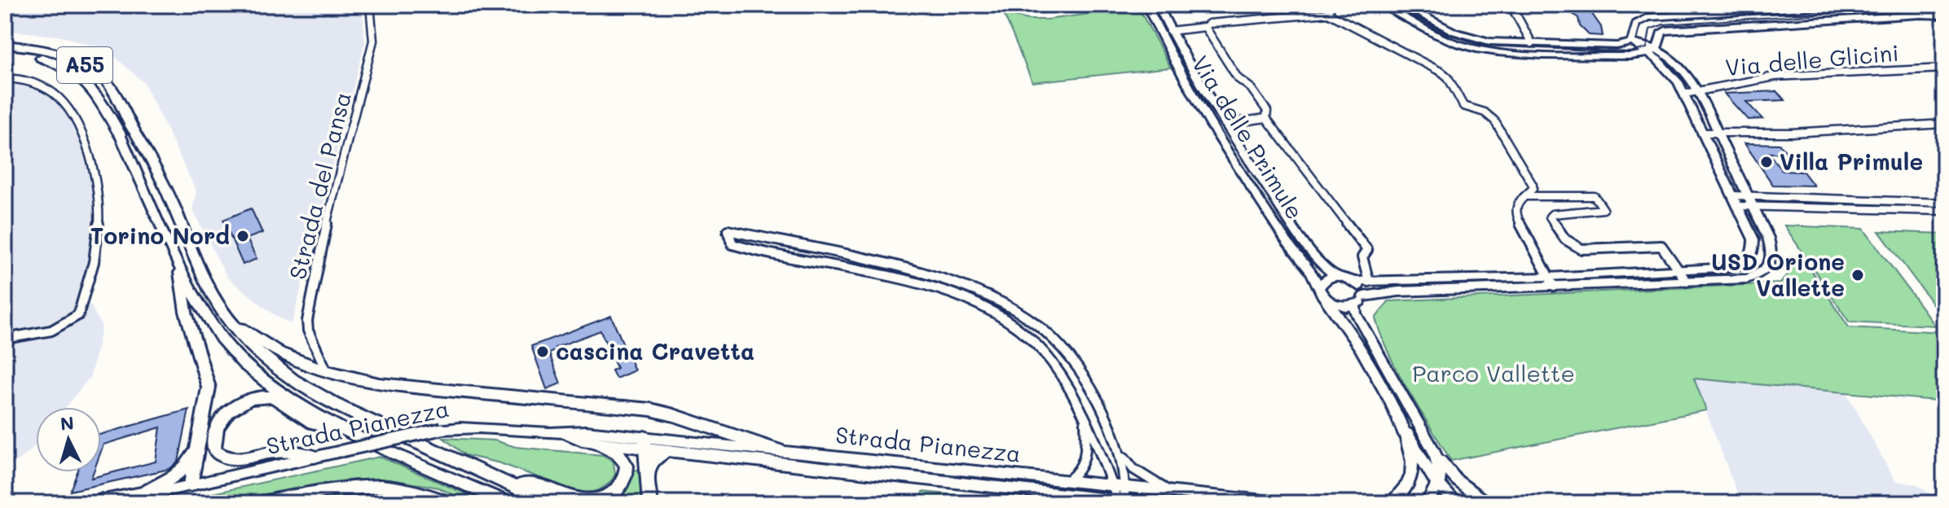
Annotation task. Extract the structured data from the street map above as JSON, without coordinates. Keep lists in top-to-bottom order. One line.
{"streets":{"highway":["A55"],"main road":["Via delle Primule","Strada Pianezza"],"street":["Via delle Glicini","Strada del Pansa"]},"parks":["Parco Vallette"],"places":["Villa Primule","Torino Nord","USD Orione Vallette","cascina Cravetta"],"north":"top"}
